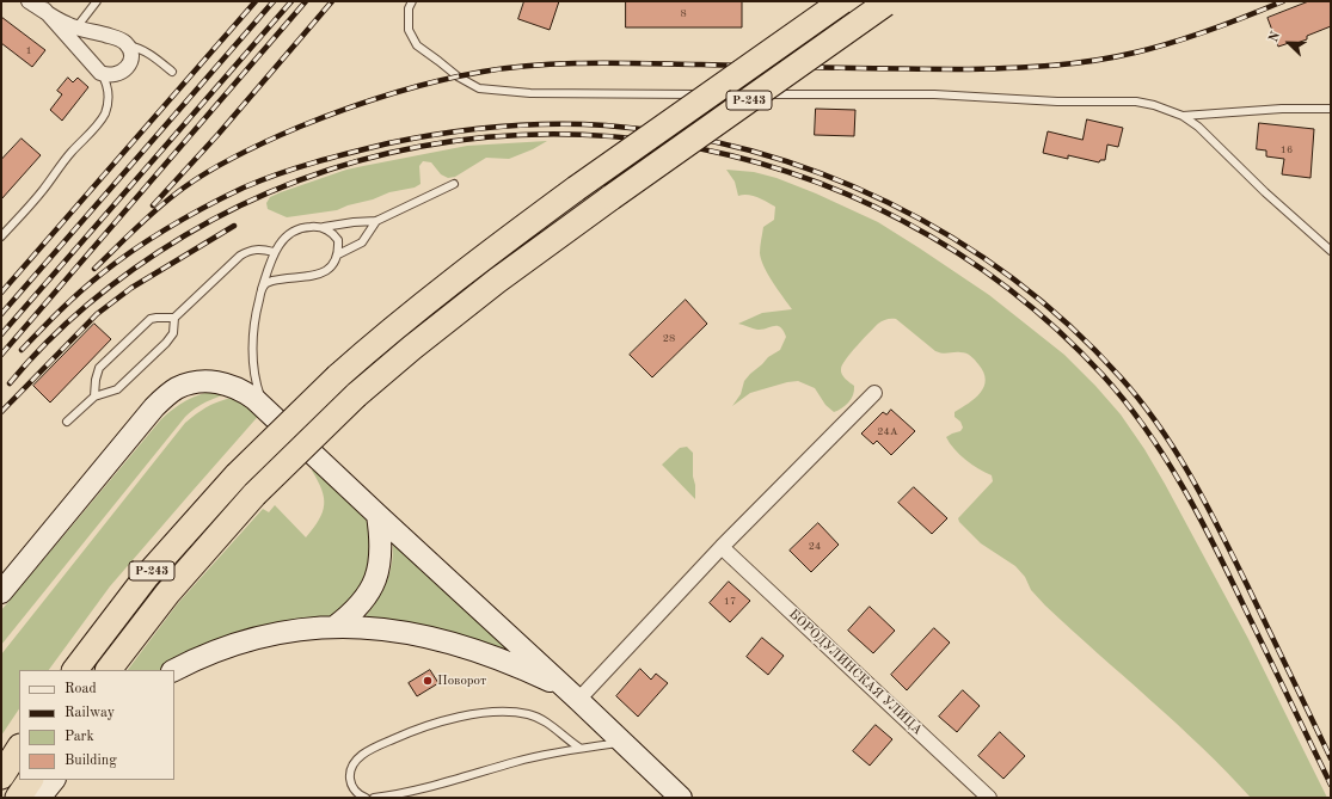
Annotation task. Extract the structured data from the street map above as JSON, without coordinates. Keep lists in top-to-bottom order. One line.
{"streets":{"highway":["Р-243"],"street":["БОРОДУЛИНСКАЯ УЛИЦА"]},"places":["Поворот"],"house_numbers":["8","1","16","28","24А","24","17"],"legend":["Road","Railway","Park","Building"],"north":"top left"}
